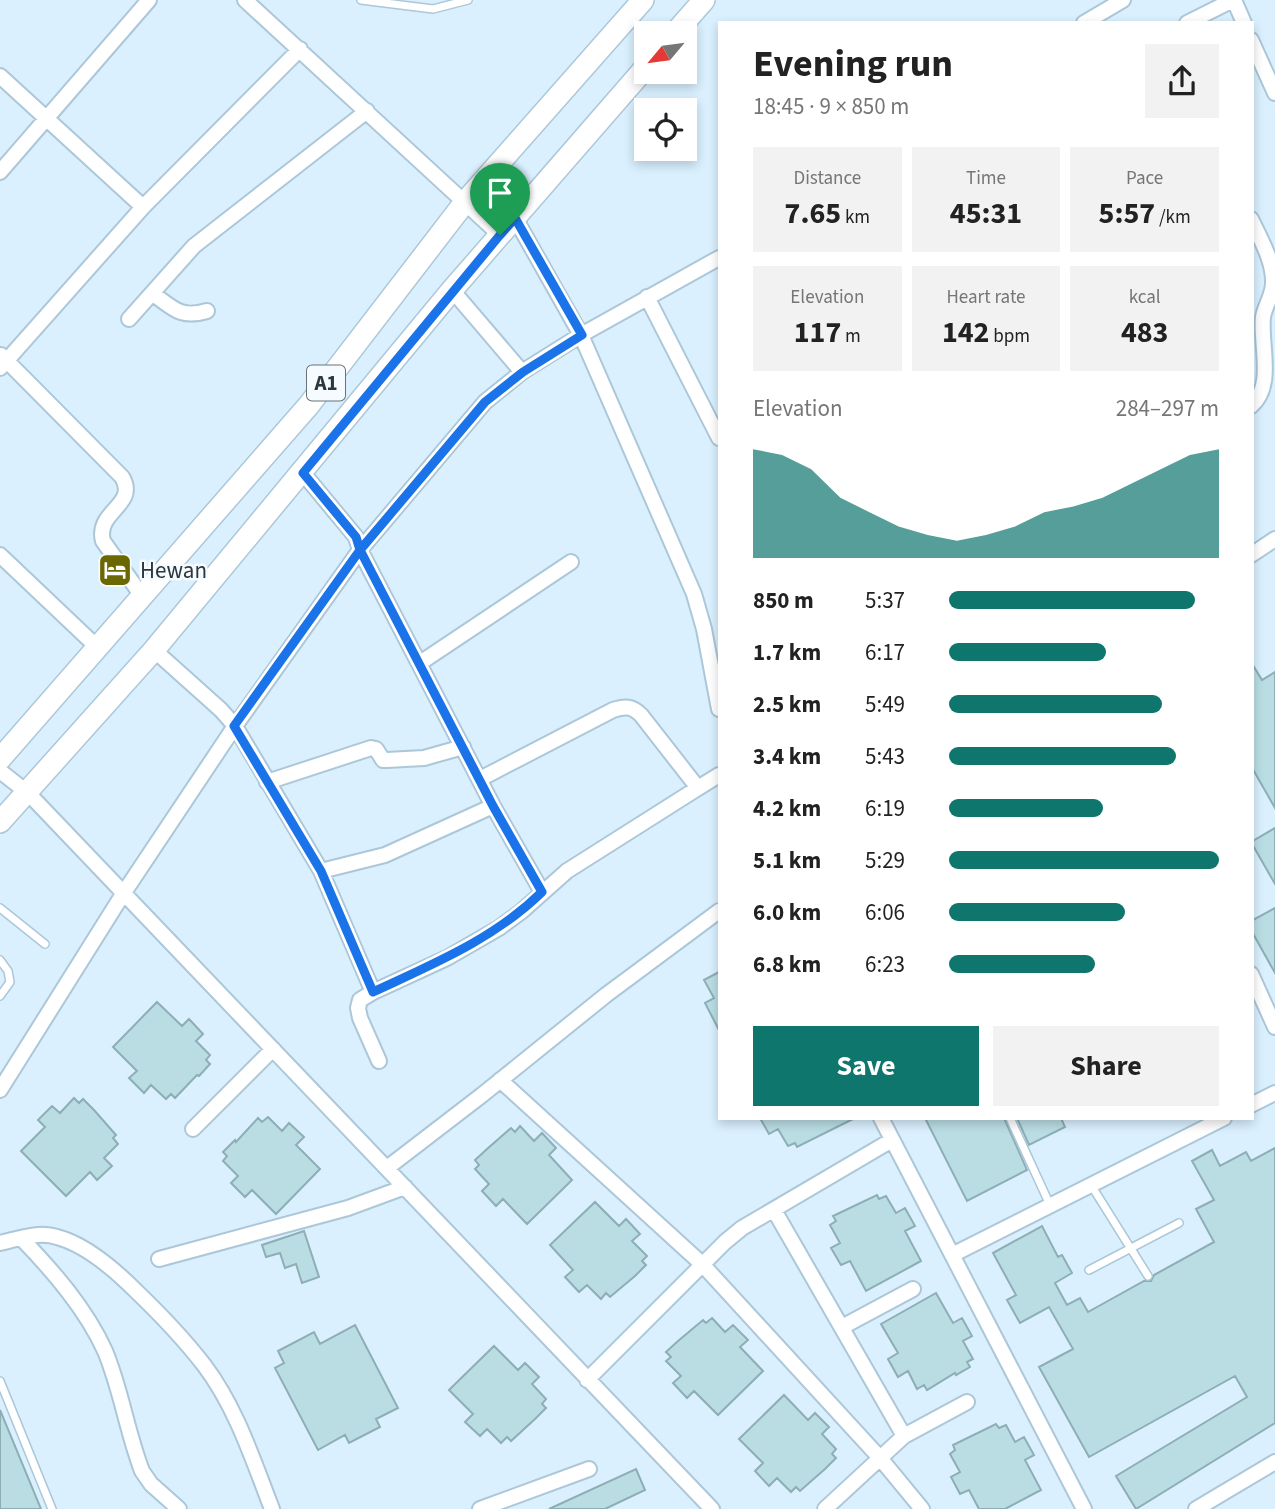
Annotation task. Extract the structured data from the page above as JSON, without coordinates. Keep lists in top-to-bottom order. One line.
{"streets":{"main road":["A1"]},"places":{"hotel":["Hewan"]},"north":"bottom left","page":{"heading":["Evening run","18:45 · 9 × 850 m"],"stats":[["Distance","7.65 km"],["Time","45:31"],["Pace","5:57 /km"],["Elevation","117 m"],["Heart rate","142 bpm"],["kcal","483"]],"chart":["Elevation","284–297 m"],"list":[{"name":"850 m","note":"5:37"},{"name":"1.7 km","note":"6:17"},{"name":"2.5 km","note":"5:49"},{"name":"3.4 km","note":"5:43"},{"name":"4.2 km","note":"6:19"},{"name":"5.1 km","note":"5:29"},{"name":"6.0 km","note":"6:06"},{"name":"6.8 km","note":"6:23"}],"buttons":["Save","Share"]}}
